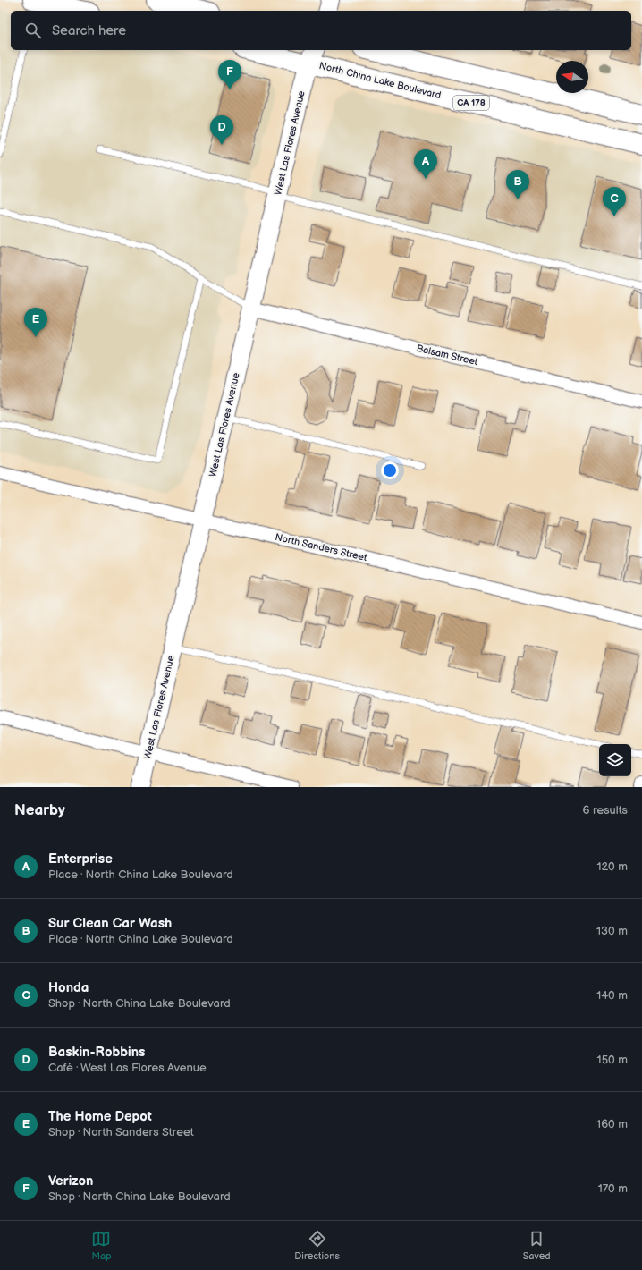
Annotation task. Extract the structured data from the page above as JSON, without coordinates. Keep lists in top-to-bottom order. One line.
{"streets":{"main road":["North China Lake Boulevard","CA 178","West Las Flores Avenue"],"street":["Balsam Street","North Sanders Street"]},"crossings":[["North China Lake Boulevard","West Las Flores Avenue"],["West Las Flores Avenue","Balsam Street"],["West Las Flores Avenue","North Sanders Street"]],"north":"left","page":{"search":"Search here","pins":["F","D","A","B","C","E"],"heading":["Nearby","6 results"],"list":[{"mark":"A","name":"Enterprise","note":"Place · North China Lake Boulevard","value":"120 m"},{"mark":"B","name":"Sur Clean Car Wash","note":"Place · North China Lake Boulevard","value":"130 m"},{"mark":"C","name":"Honda","note":"Shop · North China Lake Boulevard","value":"140 m"},{"mark":"D","name":"Baskin-Robbins","note":"Café · West Las Flores Avenue","value":"150 m"},{"mark":"E","name":"The Home Depot","note":"Shop · North Sanders Street","value":"160 m"},{"mark":"F","name":"Verizon","note":"Shop · North China Lake Boulevard","value":"170 m"}],"nav":["Map","Directions","Saved"]}}
